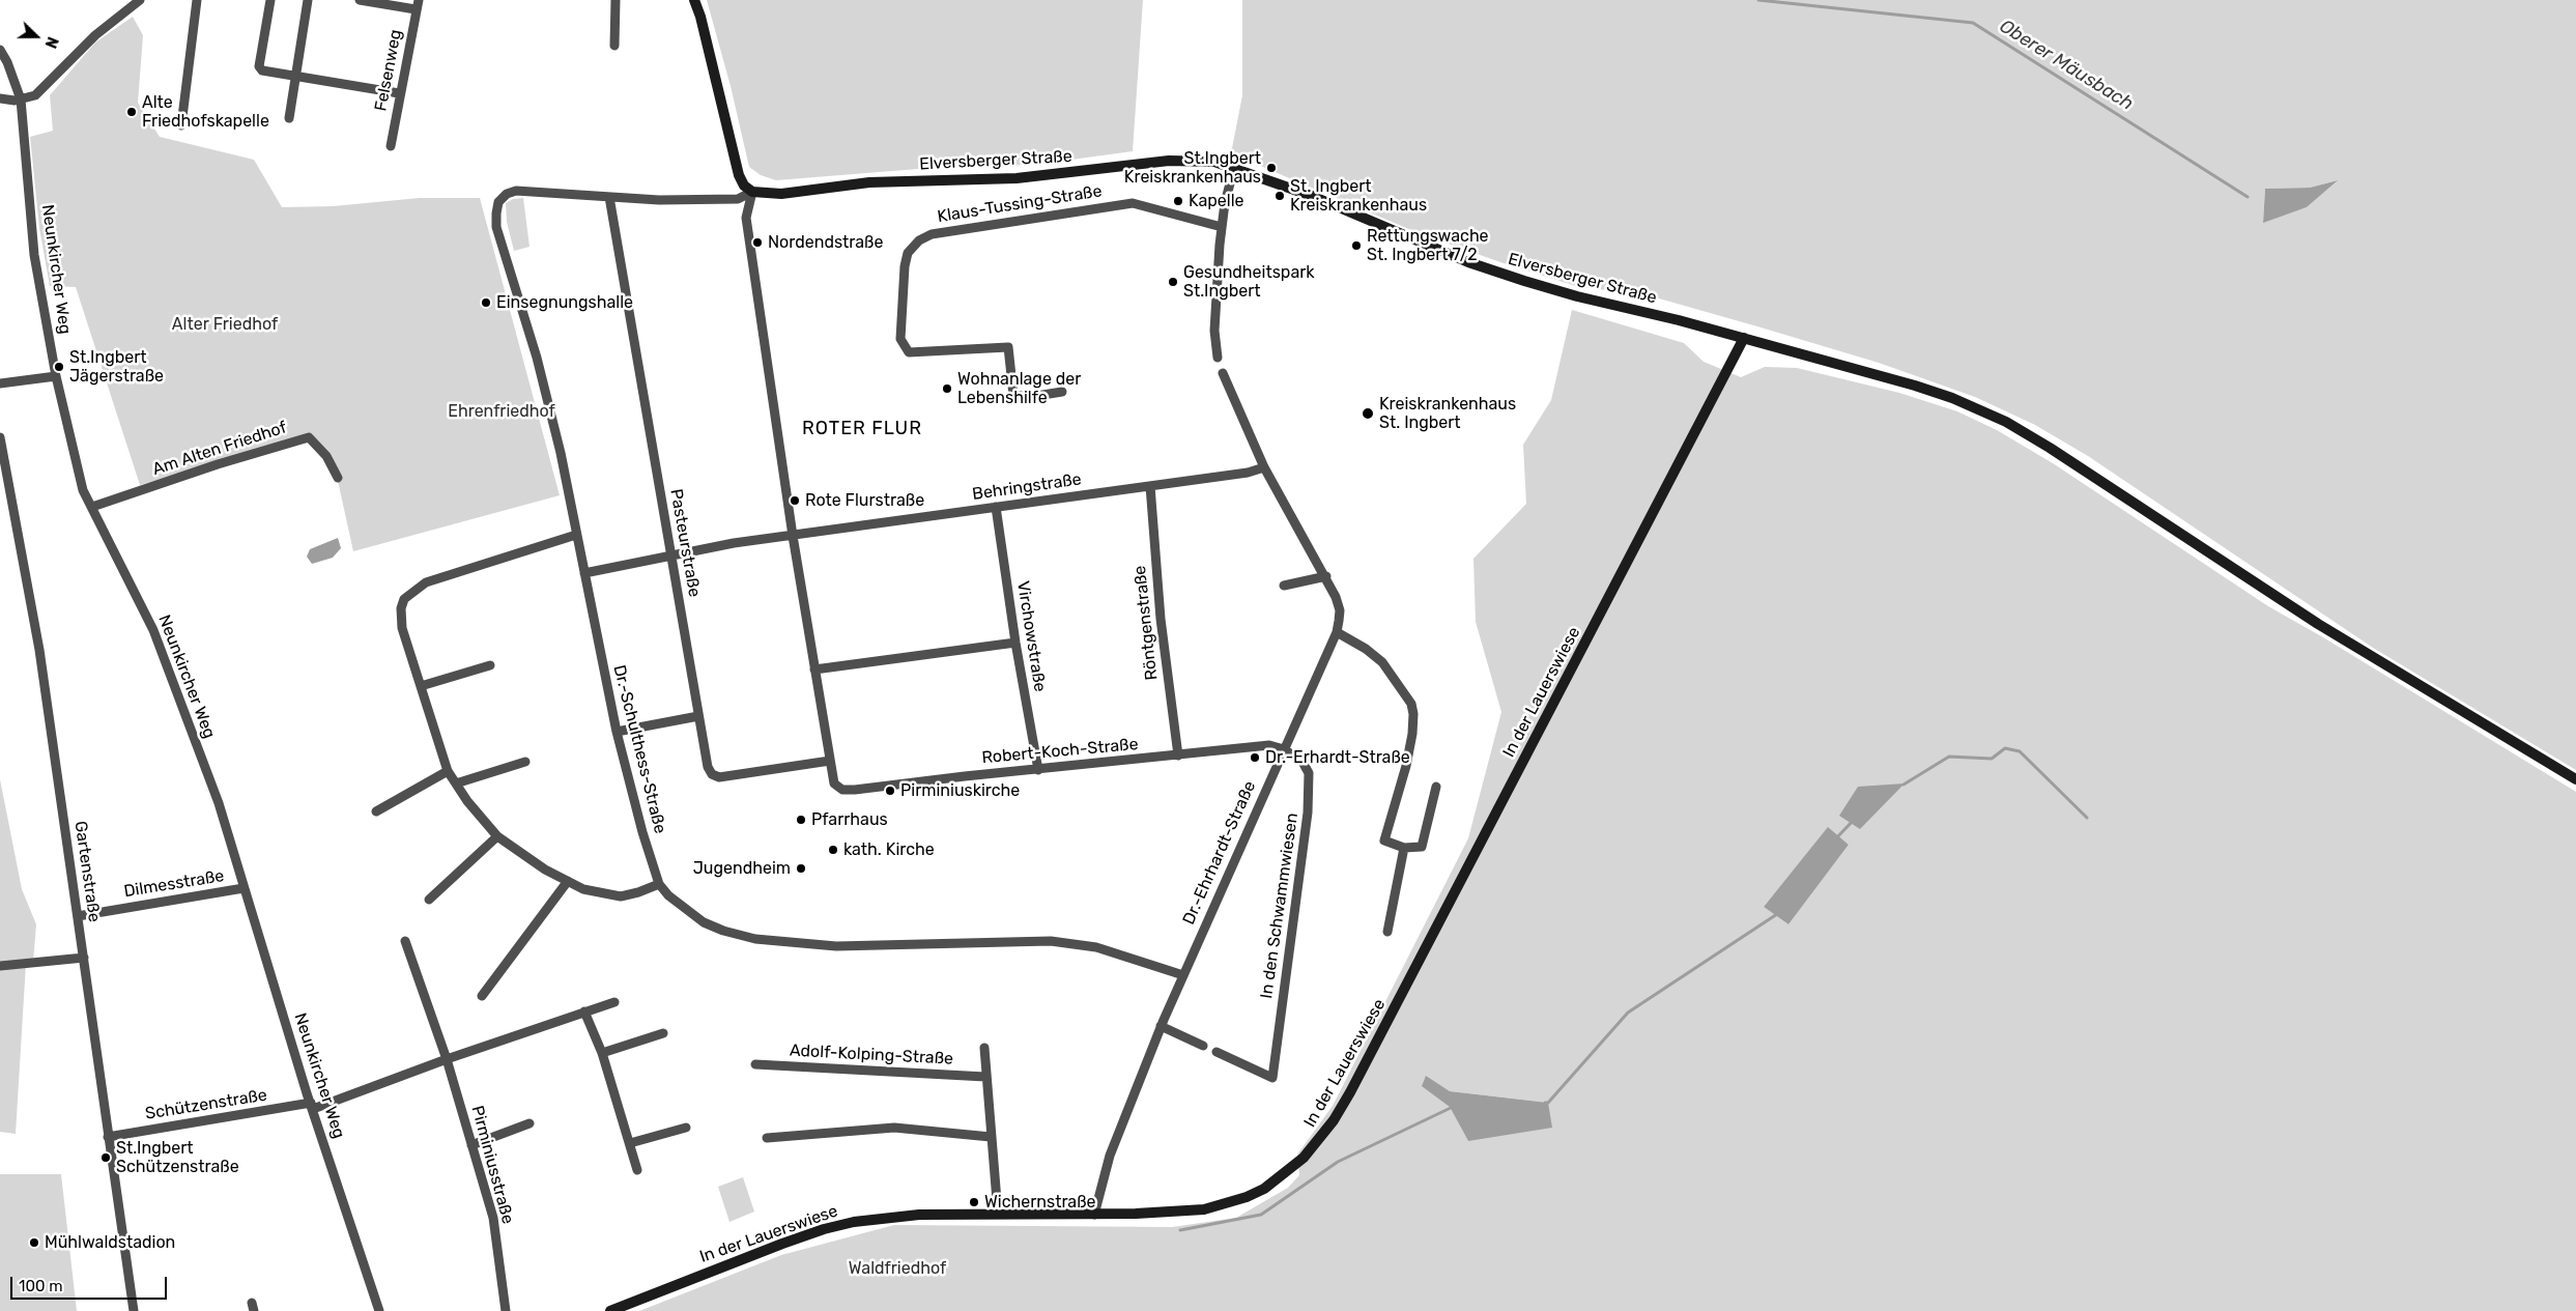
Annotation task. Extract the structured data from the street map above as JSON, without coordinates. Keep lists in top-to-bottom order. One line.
{"streets":{"main road":["Elversberger Straße","In der Lauerswiese"],"street":["Felsenweg","Klaus-Tussing-Straße","Neunkircher Weg","Am Alten Friedhof","Behringstraße","Pasteurstraße","Röntgenstraße","Virchowstraße","Dr.-Schulthess-Straße","Robert-Koch-Straße","Dr.-Ehrhardt-Straße","Gartenstraße","Dilmesstraße","In den Schwammwiesen","Adolf-Kolping-Straße","Schützenstraße","Pirminiusstraße"]},"crossings":[["Elversberger Straße","In der Lauerswiese"],["Neunkircher Weg","Am Alten Friedhof"],["Neunkircher Weg","Dilmesstraße"],["Neunkircher Weg","Schützenstraße"],["Behringstraße","Pasteurstraße"],["Behringstraße","Röntgenstraße"],["Behringstraße","Virchowstraße"],["Behringstraße","Dr.-Schulthess-Straße"],["Behringstraße","Dr.-Ehrhardt-Straße"],["Pasteurstraße","Dr.-Schulthess-Straße"],["Pasteurstraße","Robert-Koch-Straße"],["Röntgenstraße","Robert-Koch-Straße"],["Virchowstraße","Robert-Koch-Straße"],["In der Lauerswiese","Dr.-Ehrhardt-Straße"],["Dr.-Schulthess-Straße","Dr.-Ehrhardt-Straße"],["Robert-Koch-Straße","Dr.-Ehrhardt-Straße"],["Robert-Koch-Straße","In den Schwammwiesen"],["Dr.-Ehrhardt-Straße","In den Schwammwiesen"],["Gartenstraße","Dilmesstraße"],["Gartenstraße","Schützenstraße"],["Schützenstraße","Pirminiusstraße"]],"districts":["ROTER FLUR"],"water":["Oberer Mäusbach"],"parks":["Alter Friedhof","Ehrenfriedhof","Waldfriedhof"],"places":["Alte Friedhofskapelle","St.Ingbert Kreiskrankenhaus","St. Ingbert Kreiskrankenhaus","Kapelle","Nordendstraße","Rettungswache St. Ingbert 7/2","Gesundheitspark St.Ingbert","Einsegnungshalle","St.Ingbert Jägerstraße","Wohnanlage der Lebenshilfe","Kreiskrankenhaus St. Ingbert","Rote Flurstraße","Dr.-Erhardt-Straße","Pirminiuskirche","Pfarrhaus","kath. Kirche","Jugendheim","St.Ingbert Schützenstraße","Wichernstraße","Mühlwaldstadion"],"scale_bar":"100 m","north":"right"}
